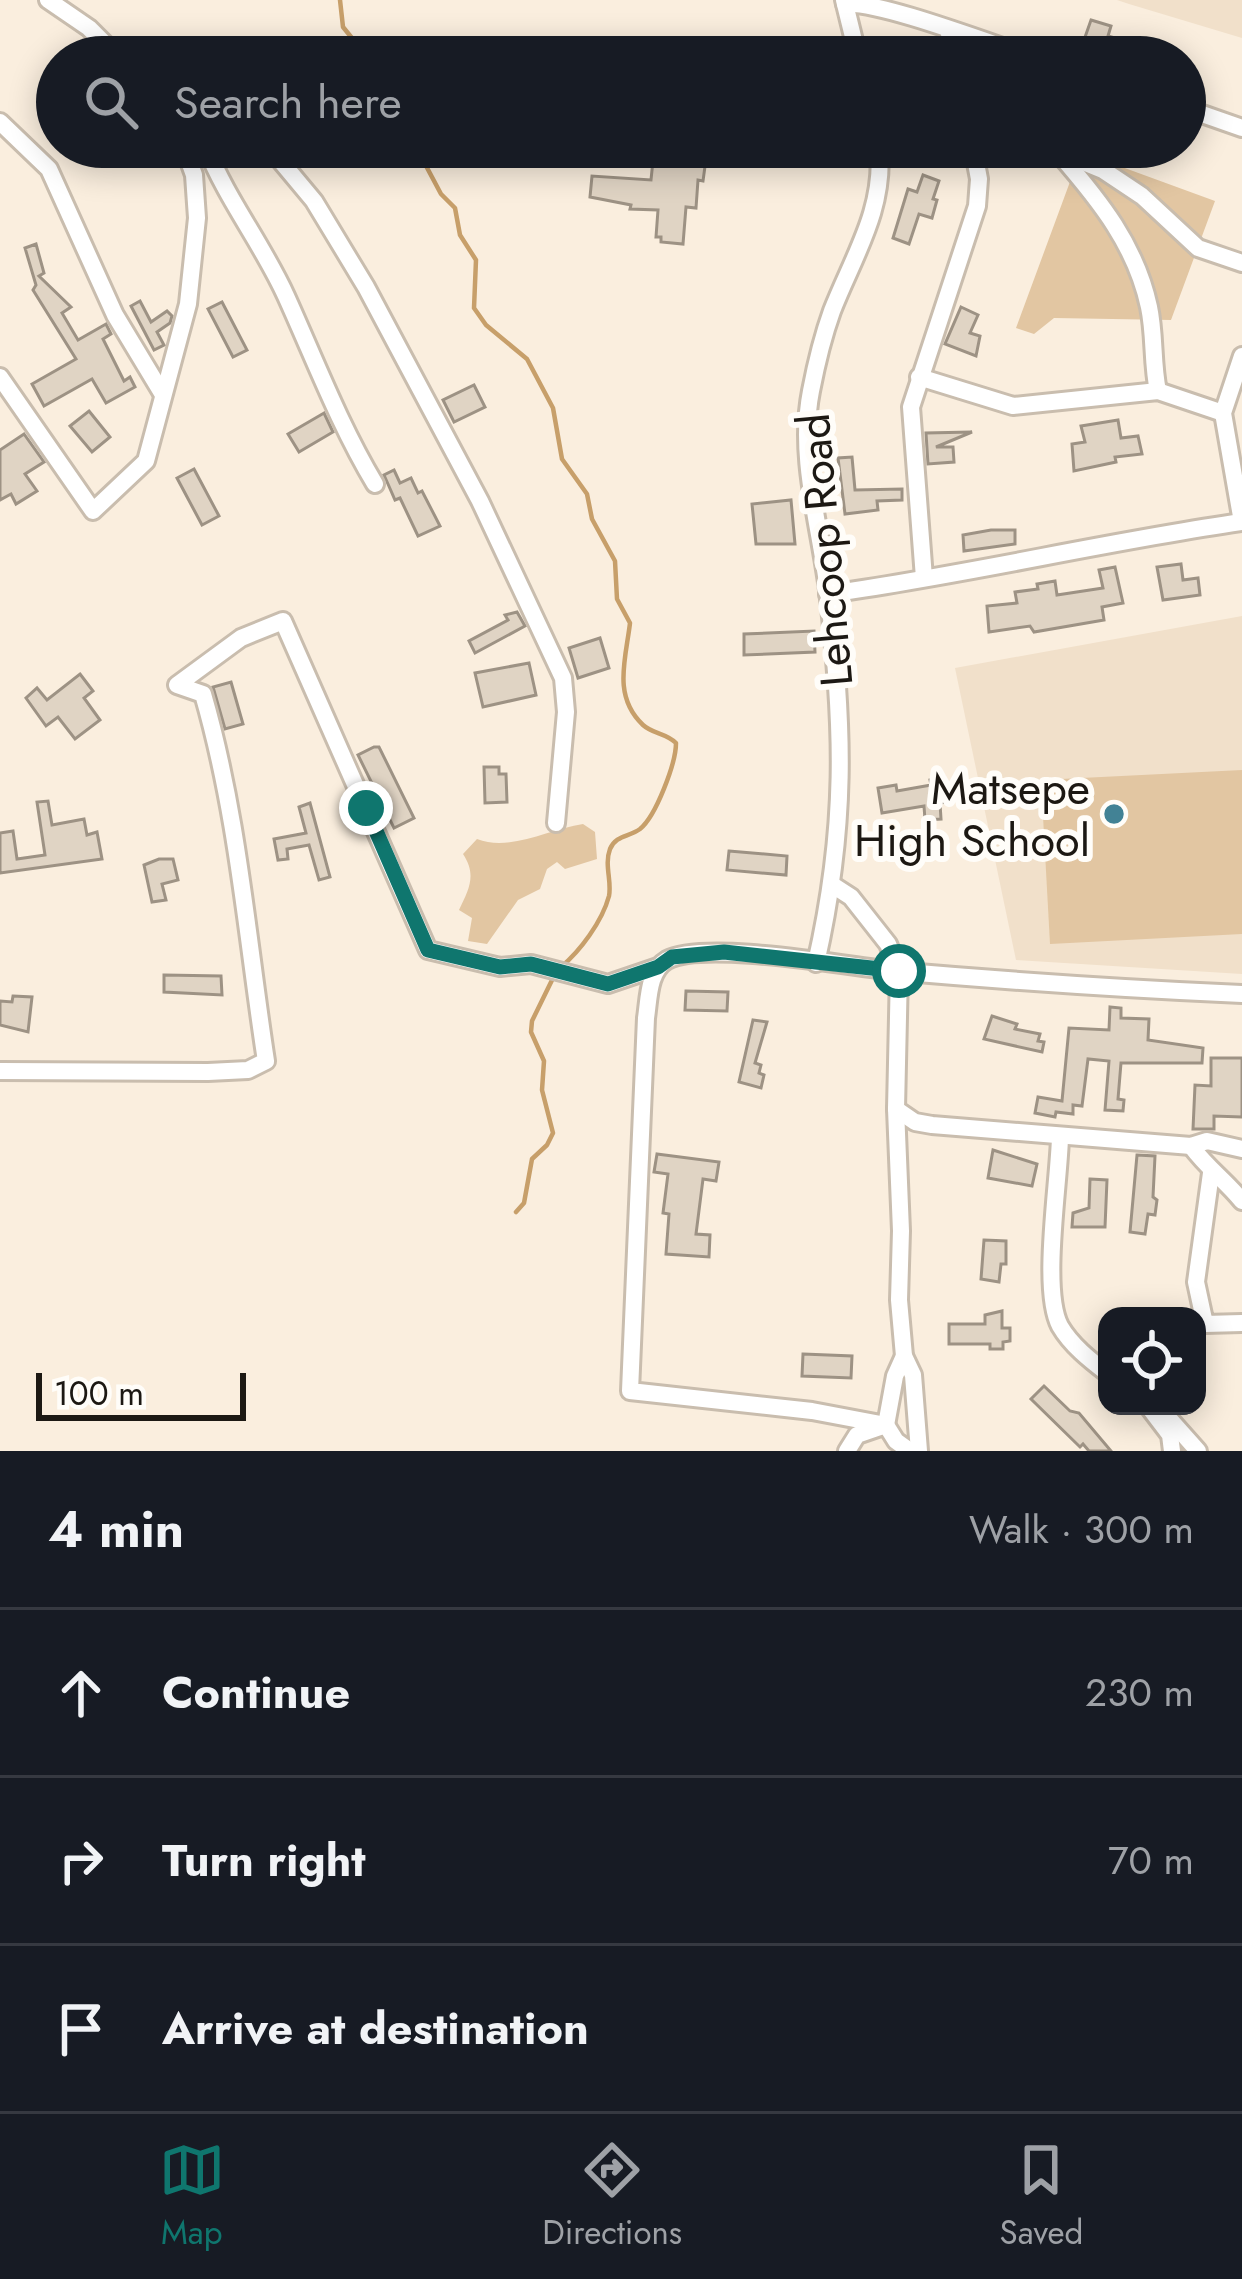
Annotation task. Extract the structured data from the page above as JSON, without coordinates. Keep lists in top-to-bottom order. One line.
{"streets":{"street":["Lehcoop Road"]},"places":["Matsepe High School"],"scale_bar":"100 m","page":{"search":"Search here","scale":"100 m","heading":["4 min","Walk · 300 m"],"list":[["Continue","230 m"],["Turn right","70 m"],"Arrive at destination"],"nav":["Map","Directions","Saved"]}}
